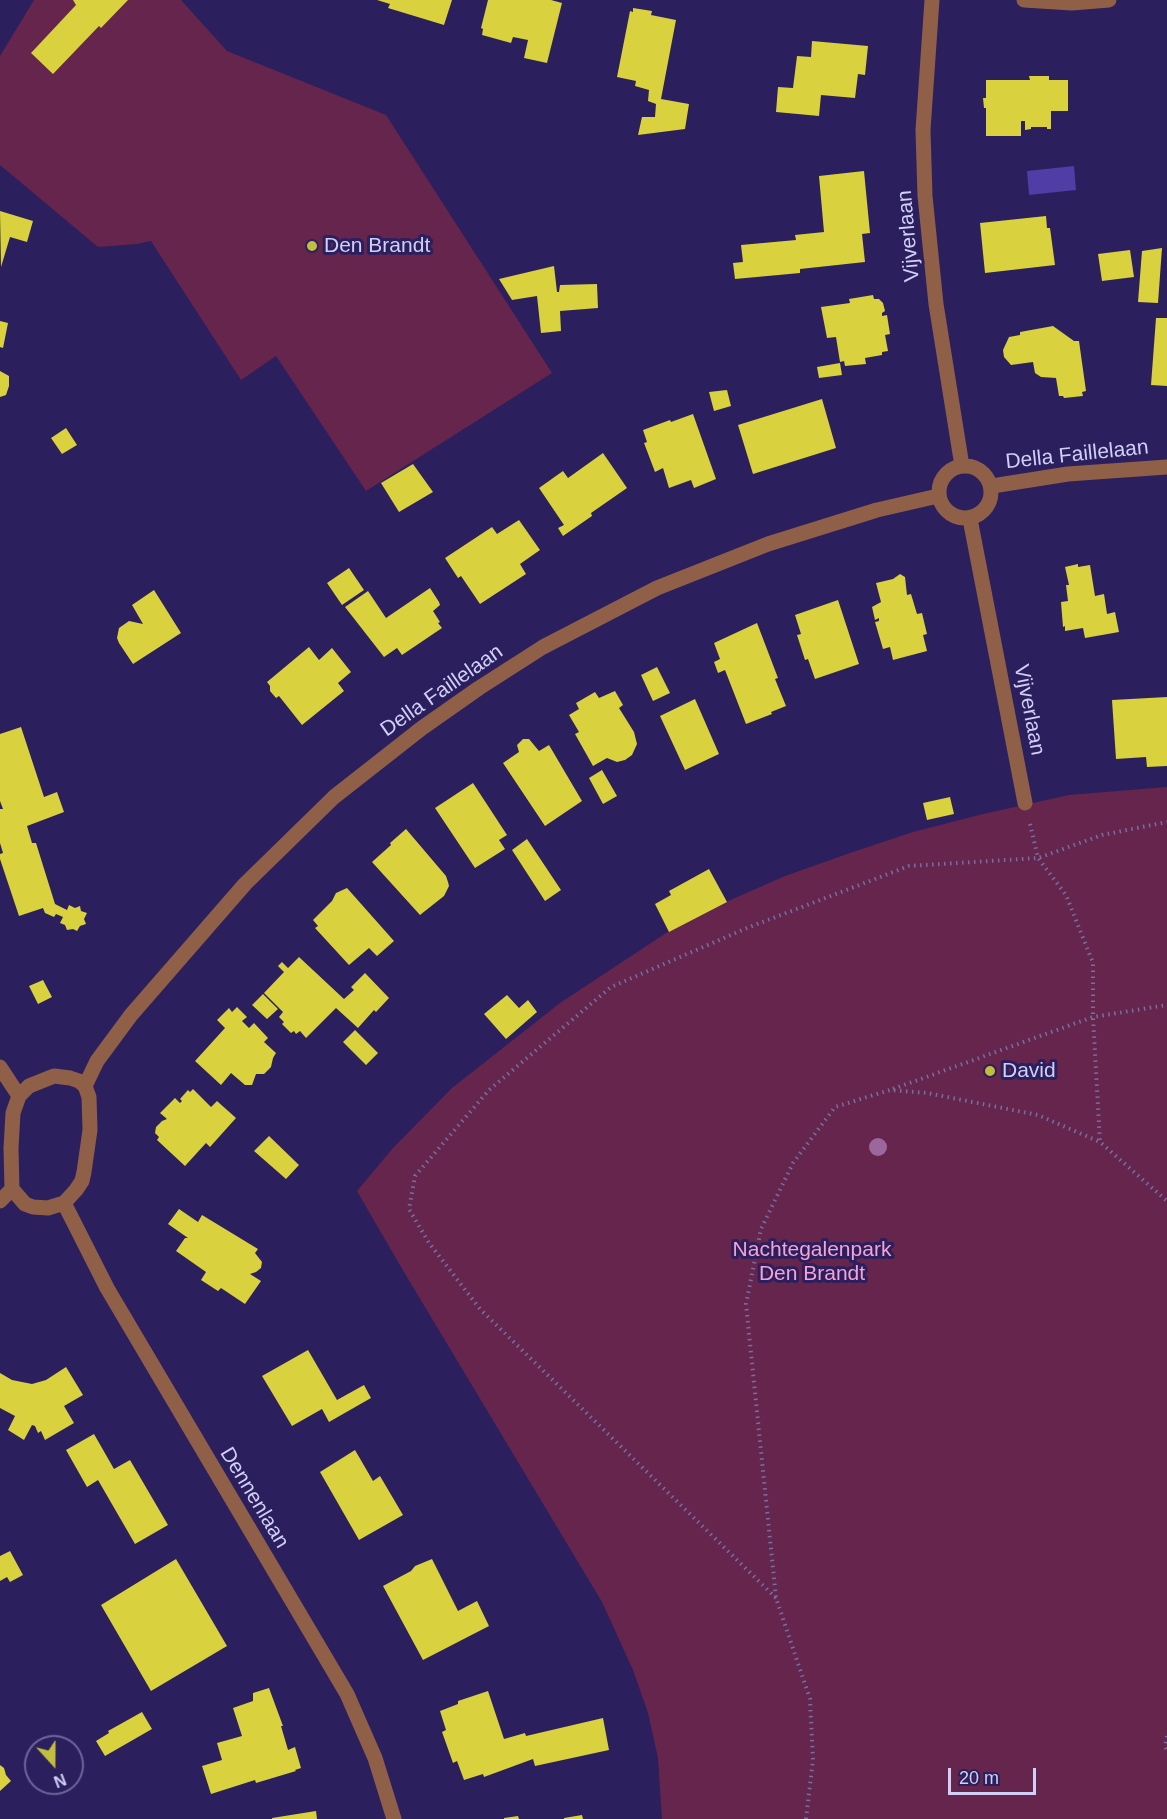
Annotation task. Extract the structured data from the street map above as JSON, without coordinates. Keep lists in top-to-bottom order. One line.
{"streets":{"street":["Vijverlaan","Della Faillelaan","Dennenlaan"]},"crossings":[["Vijverlaan","Della Faillelaan"],["Della Faillelaan","Dennenlaan"]],"parks":["Nachtegalenpark Den Brandt"],"places":["Den Brandt","David"],"scale_bar":"20 m","north":"bottom"}
